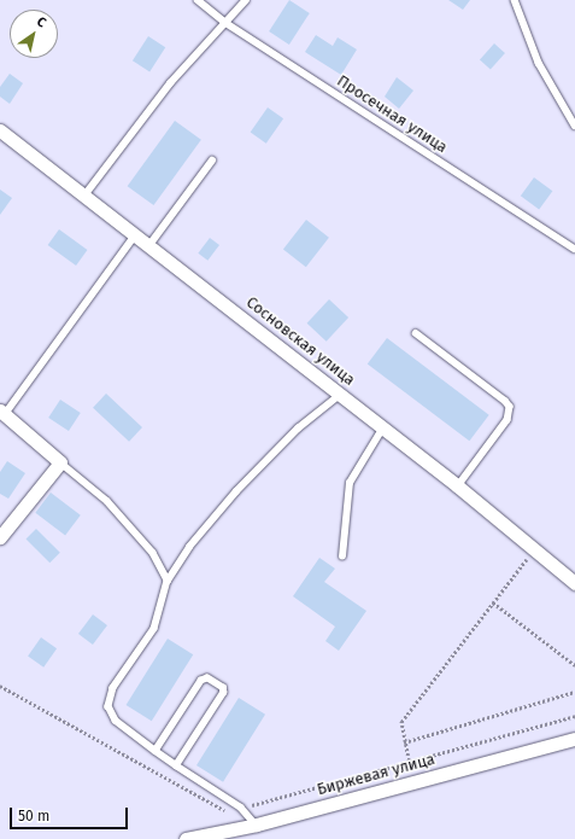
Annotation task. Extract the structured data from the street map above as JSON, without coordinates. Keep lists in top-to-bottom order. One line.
{"streets":{"street":["Сосновская улица","Биржевая улица"],"lane":["Просечная улица"]},"scale_bar":"50 m","north":"top right"}
